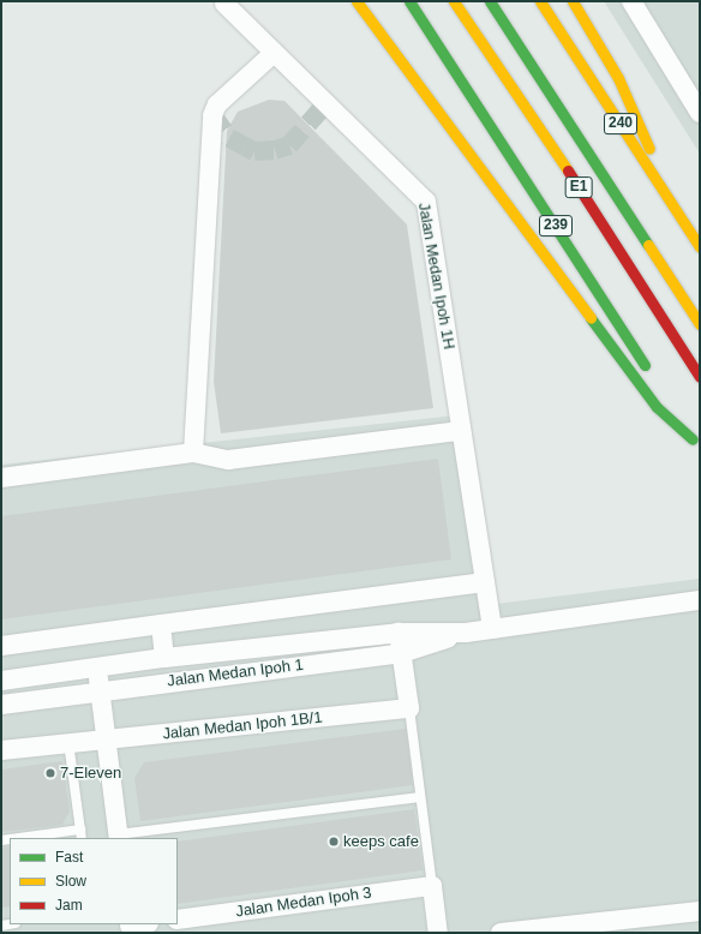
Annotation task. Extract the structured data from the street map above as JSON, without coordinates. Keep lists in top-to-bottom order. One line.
{"streets":{"main road":["240","E1","239"],"street":["Jalan Medan Ipoh 1H","Jalan Medan Ipoh 1","Jalan Medan Ipoh 1B/1","Jalan Medan Ipoh 3"]},"crossings":[["Jalan Medan Ipoh 1H","Jalan Medan Ipoh 1"]],"places":["7-Eleven","keeps cafe"],"legend":["Fast","Slow","Jam"]}
